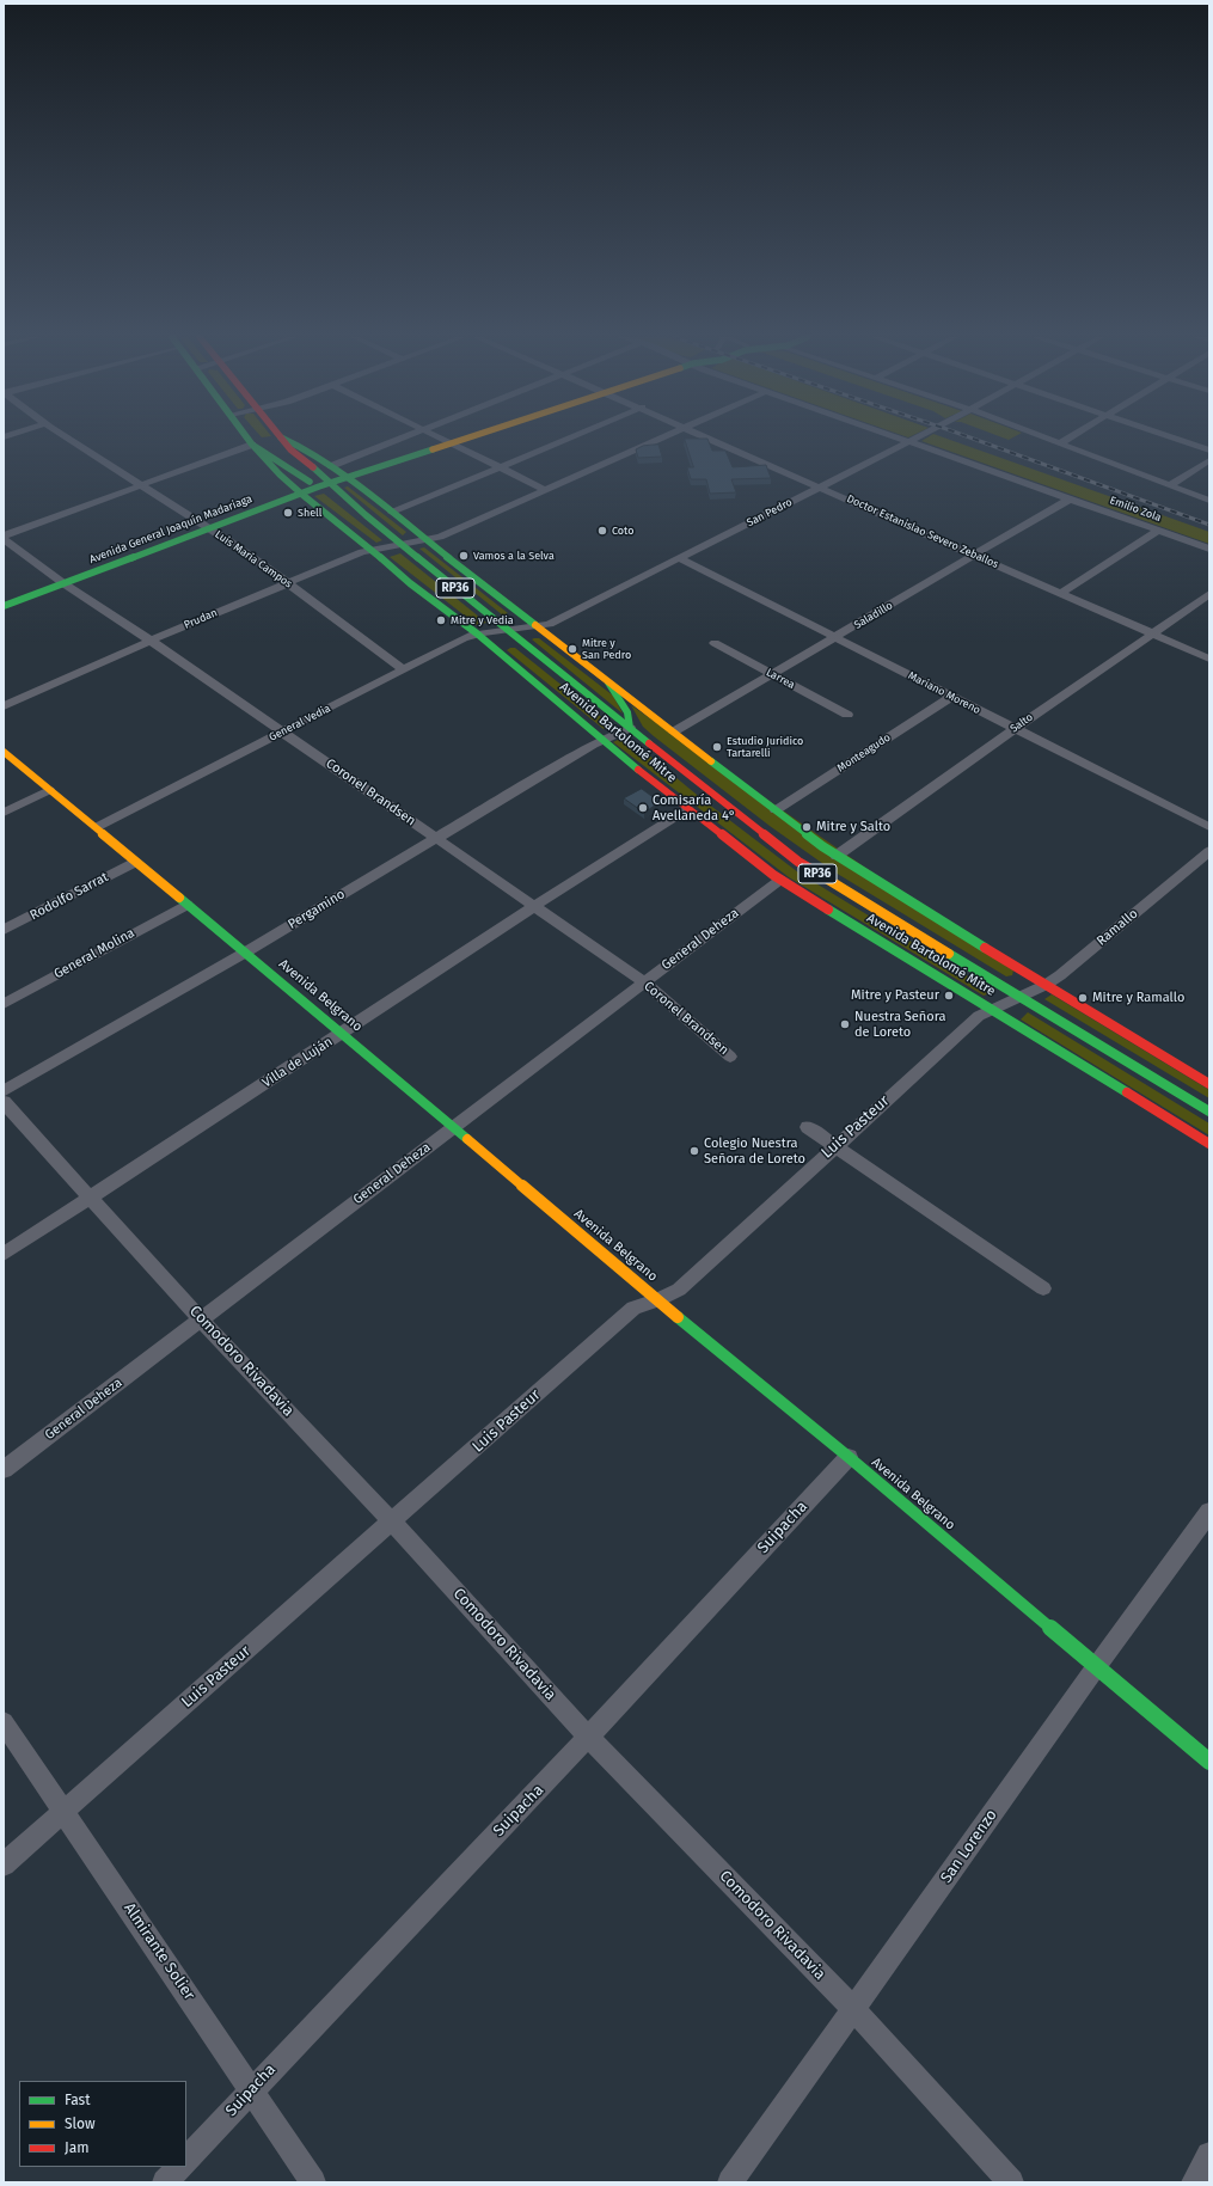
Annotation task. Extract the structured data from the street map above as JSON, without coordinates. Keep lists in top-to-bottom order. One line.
{"streets":{"street":["Emilio Zola","San Pedro","Avenida General Joaquín Madariaga","Doctor Estanislao Severo Zeballos","Luis María Campos","RP36","Saladillo","Prudan","Larrea","Mariano Moreno","General Vedia","Salto","Avenida Bartolomé Mitre","Monteagudo","Coronel Brandsen","Rodolfo Sarrat","Pergamino","Ramallo","General Deheza","General Molina","Avenida Belgrano","Villa de Luján","Luis Pasteur","Comodoro Rivadavia","Suipacha","San Lorenzo","Almirante Solier"]},"crossings":[["Emilio Zola","San Pedro"],["Emilio Zola","Saladillo"],["San Pedro","Doctor Estanislao Severo Zeballos"],["San Pedro","Mariano Moreno"],["San Pedro","General Vedia"],["San Pedro","Avenida Bartolomé Mitre"],["Avenida General Joaquín Madariaga","Luis María Campos"],["Avenida General Joaquín Madariaga","Avenida Bartolomé Mitre"],["Avenida General Joaquín Madariaga","Coronel Brandsen"],["Doctor Estanislao Severo Zeballos","Saladillo"],["Doctor Estanislao Severo Zeballos","Salto"],["Luis María Campos","Prudan"],["Luis María Campos","General Vedia"],["Saladillo","Larrea"],["Saladillo","Mariano Moreno"],["Saladillo","Avenida Bartolomé Mitre"],["Prudan","Avenida Bartolomé Mitre"],["Prudan","Coronel Brandsen"],["Mariano Moreno","Salto"],["Mariano Moreno","Monteagudo"],["General Vedia","Avenida Bartolomé Mitre"],["General Vedia","Coronel Brandsen"],["General Vedia","Avenida Belgrano"],["Salto","Avenida Bartolomé Mitre"],["Avenida Bartolomé Mitre","Monteagudo"],["Avenida Bartolomé Mitre","Pergamino"],["Avenida Bartolomé Mitre","Ramallo"],["Avenida Bartolomé Mitre","General Deheza"],["Avenida Bartolomé Mitre","Villa de Luján"],["Avenida Bartolomé Mitre","Luis Pasteur"],["Coronel Brandsen","Pergamino"],["Coronel Brandsen","General Deheza"],["Coronel Brandsen","Villa de Luján"],["Rodolfo Sarrat","Avenida Belgrano"],["Pergamino","Avenida Belgrano"],["Ramallo","Luis Pasteur"],["General Deheza","Avenida Belgrano"],["General Deheza","Comodoro Rivadavia"],["General Molina","Avenida Belgrano"],["Avenida Belgrano","Villa de Luján"],["Avenida Belgrano","Luis Pasteur"],["Avenida Belgrano","Suipacha"],["Avenida Belgrano","San Lorenzo"],["Villa de Luján","Comodoro Rivadavia"],["Luis Pasteur","Comodoro Rivadavia"],["Luis Pasteur","Almirante Solier"],["Comodoro Rivadavia","Suipacha"],["Comodoro Rivadavia","San Lorenzo"],["Suipacha","Almirante Solier"]],"places":["Shell","Coto","Vamos a la Selva","Mitre y Vedia","Mitre y San Pedro","Estudio Juridico Tartarelli","Comisaría Avellaneda 4°","Mitre y Salto","Mitre y Pasteur","Mitre y Ramallo","Nuestra Señora de Loreto","Colegio Nuestra Señora de Loreto"],"legend":["Fast","Slow","Jam"]}
